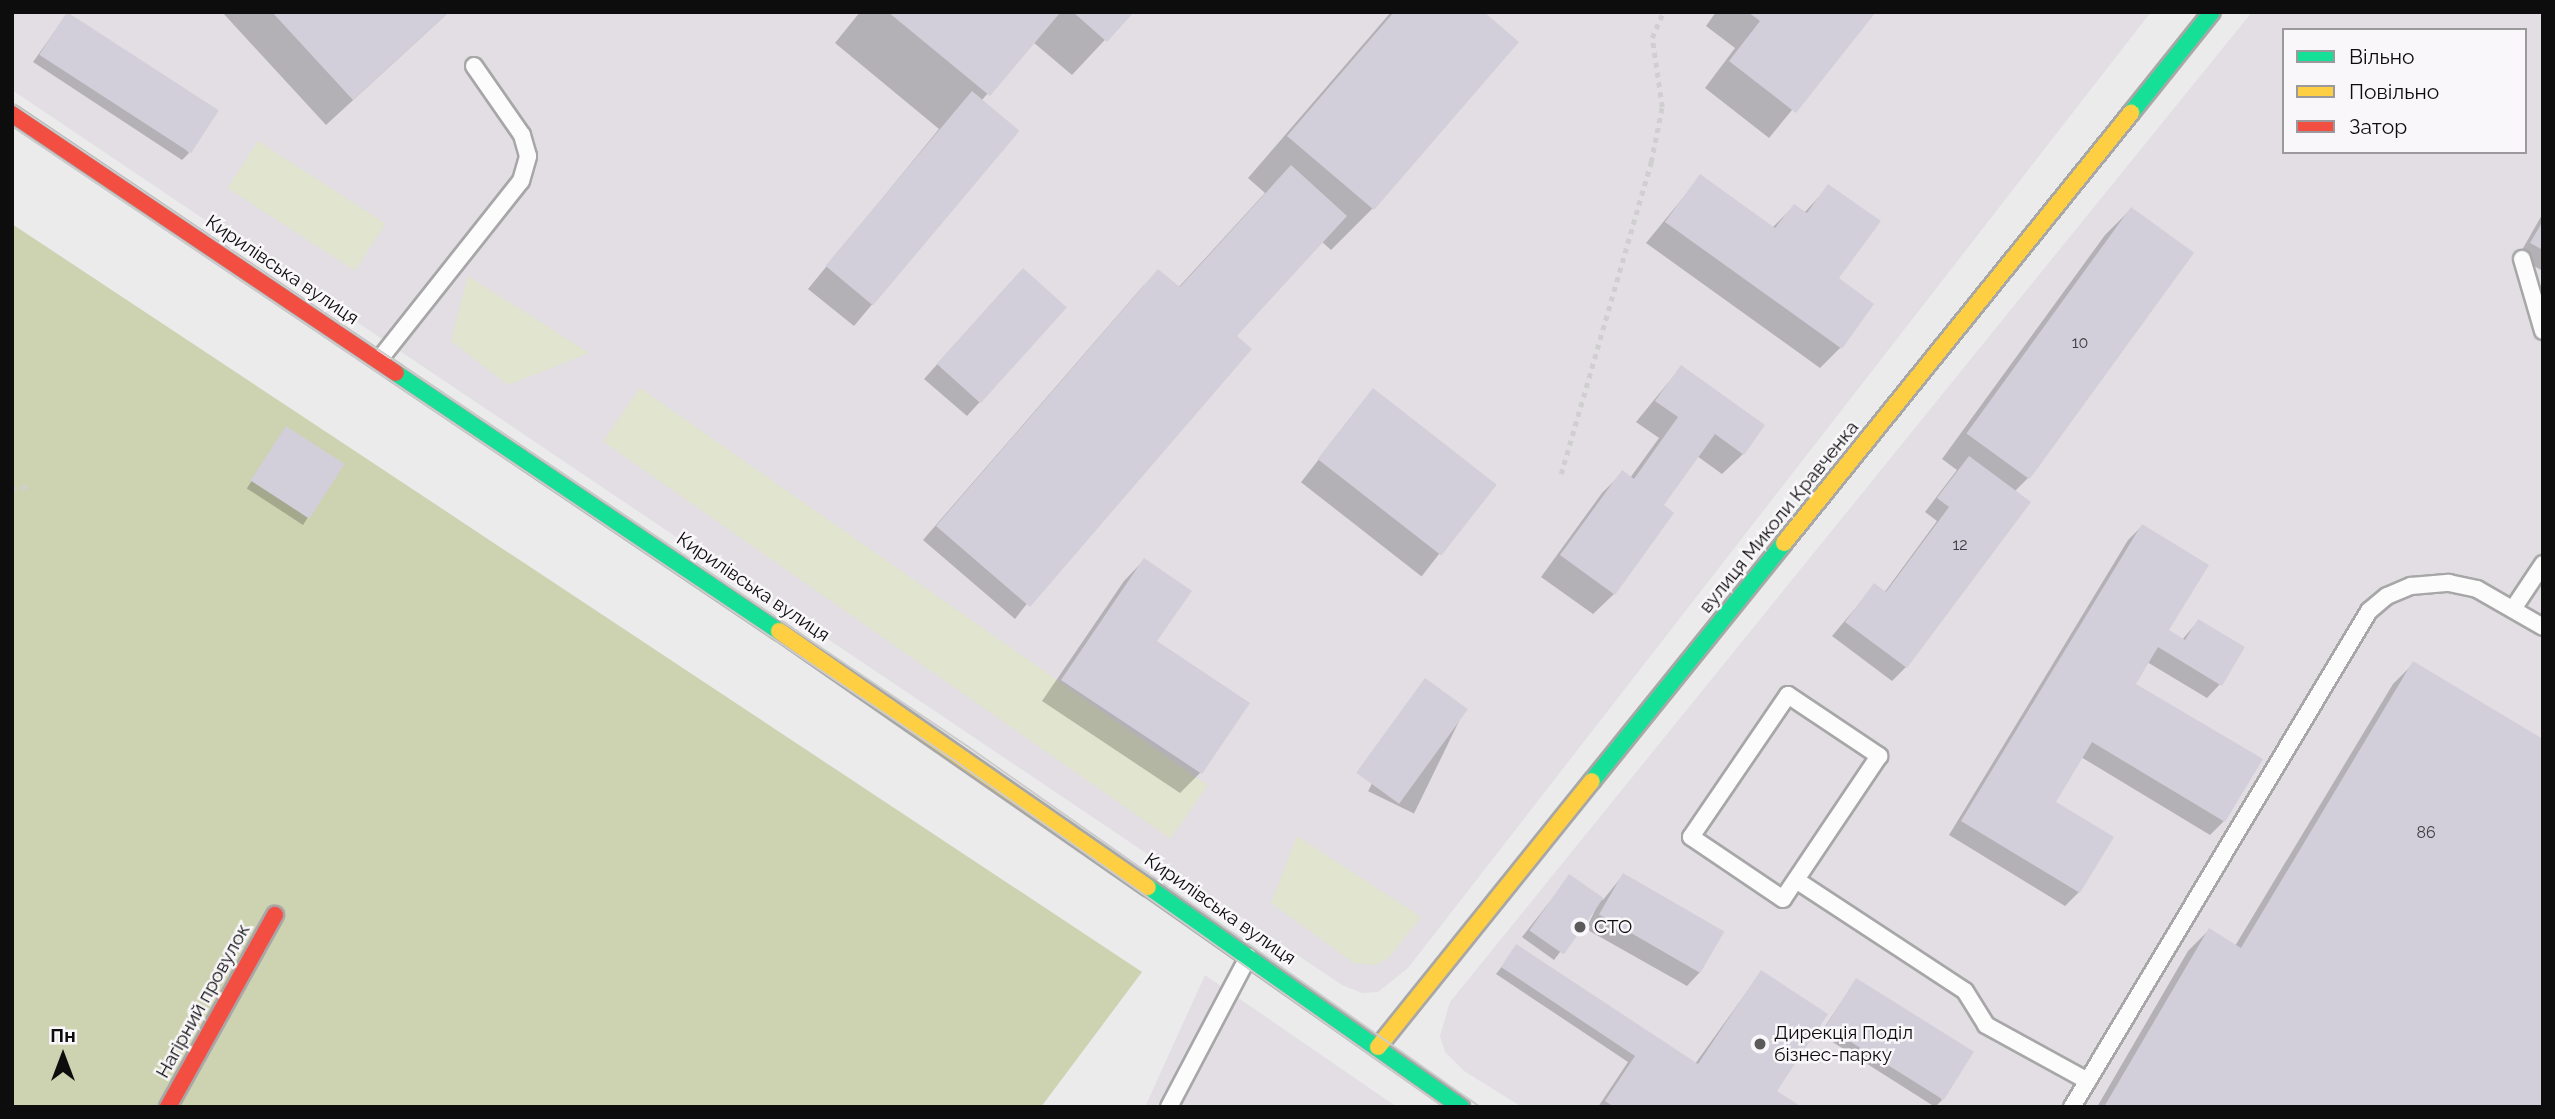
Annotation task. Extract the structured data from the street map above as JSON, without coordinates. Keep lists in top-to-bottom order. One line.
{"streets":{"main road":["Кирилівська вулиця","вулиця Миколи Кравченка","Нагірний провулок"]},"crossings":[["Кирилівська вулиця","вулиця Миколи Кравченка"]],"places":["СТО","Дирекція Поділ бізнес-парку"],"house_numbers":["10","12","86"],"legend":["Вільно","Повільно","Затор"],"north":"top"}
